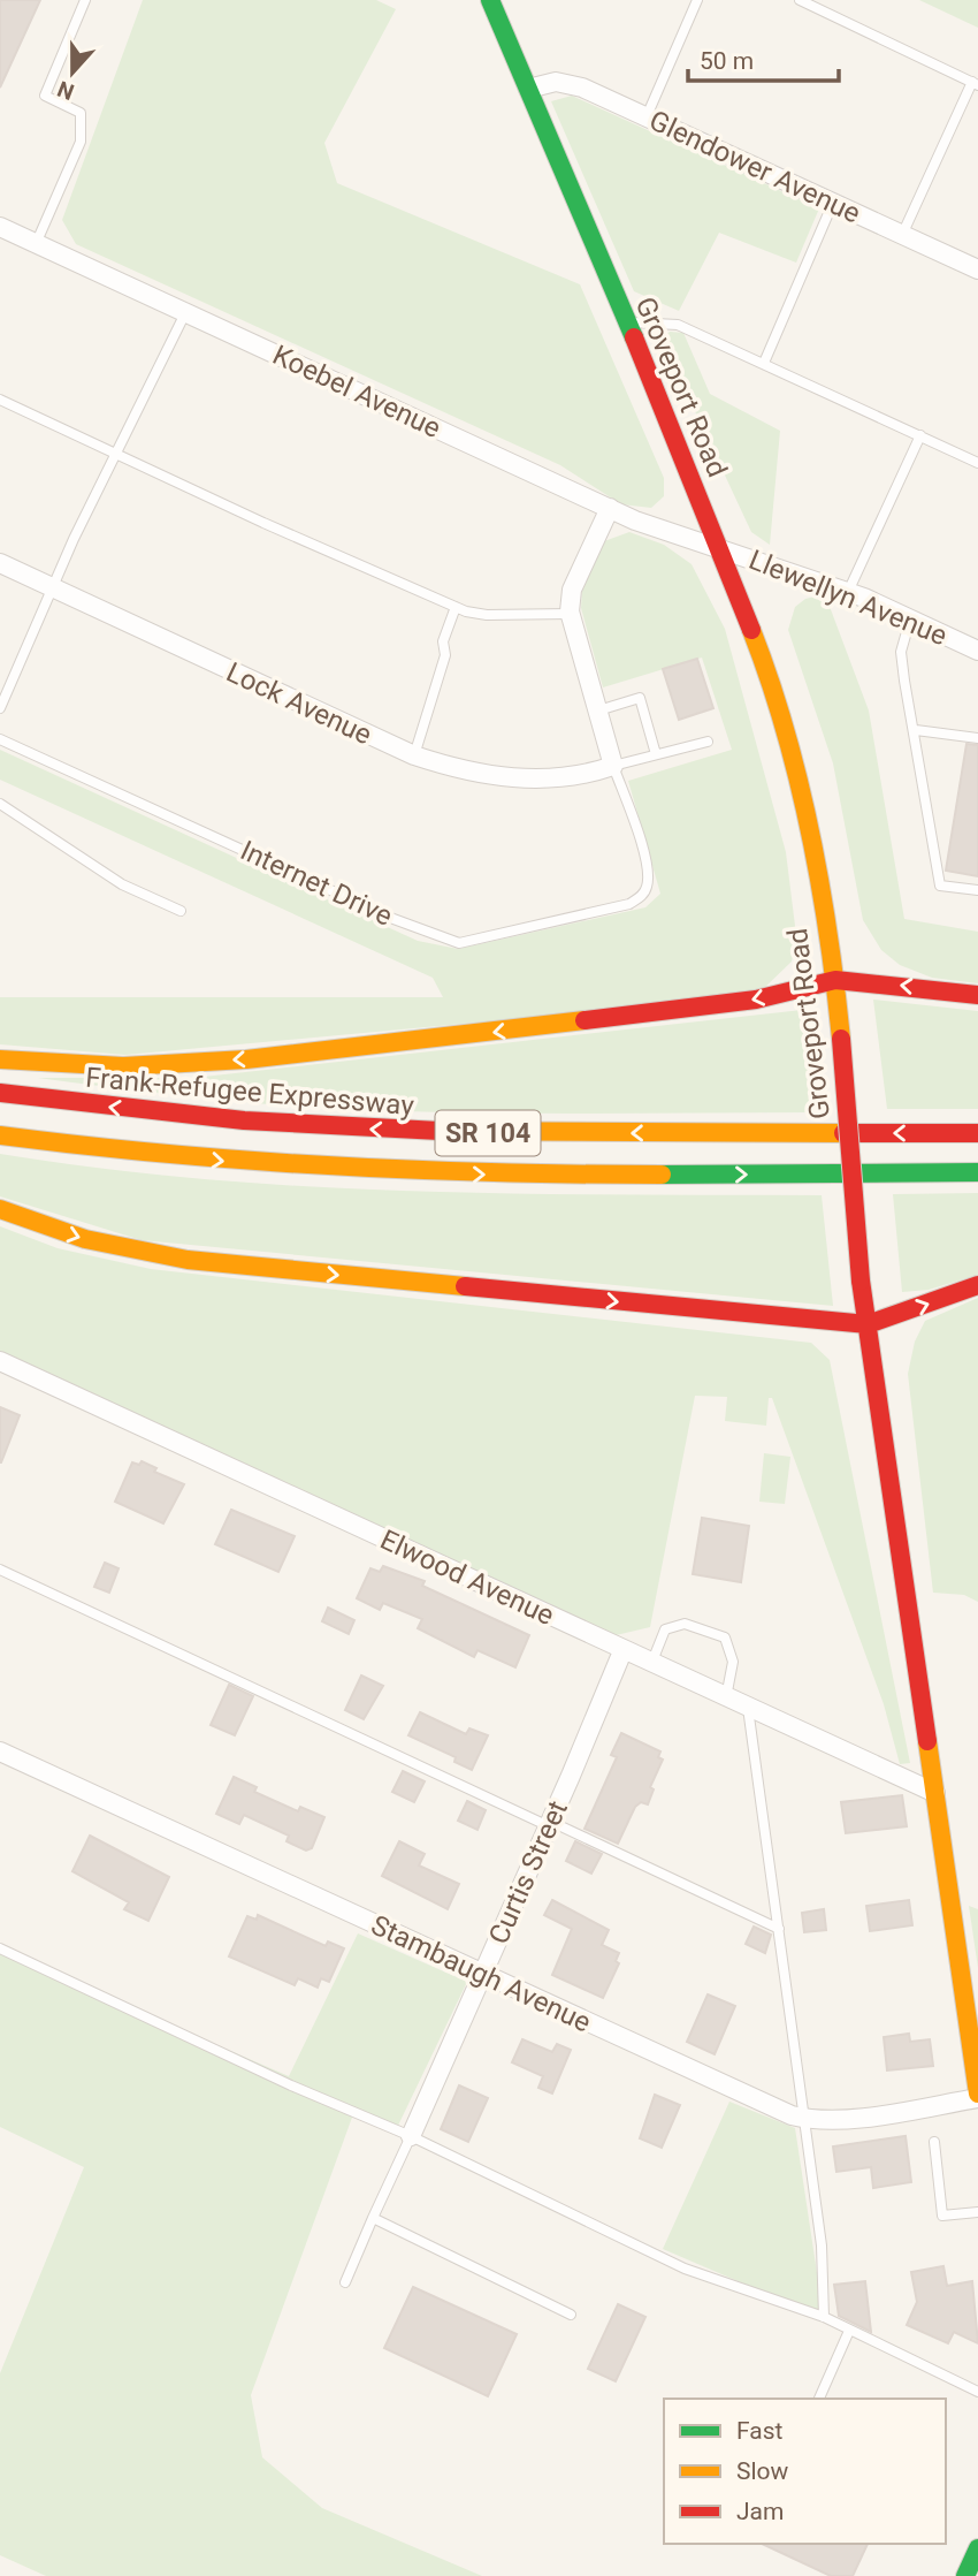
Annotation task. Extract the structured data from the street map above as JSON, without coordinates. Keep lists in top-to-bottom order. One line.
{"streets":{"main road":["Groveport Road","Frank-Refugee Expressway","SR 104"],"street":["Glendower Avenue","Koebel Avenue","Llewellyn Avenue","Lock Avenue","Elwood Avenue","Curtis Street","Stambaugh Avenue"],"lane":["Internet Drive"]},"crossings":[["Glendower Avenue","Groveport Road"],["Groveport Road","Koebel Avenue"],["Groveport Road","Llewellyn Avenue"],["Groveport Road","Elwood Avenue"],["Groveport Road","Stambaugh Avenue"],["Koebel Avenue","Llewellyn Avenue"],["Lock Avenue","Internet Drive"],["Elwood Avenue","Curtis Street"],["Curtis Street","Stambaugh Avenue"]],"legend":["Fast","Slow","Jam"],"scale_bar":"50 m","north":"bottom"}
